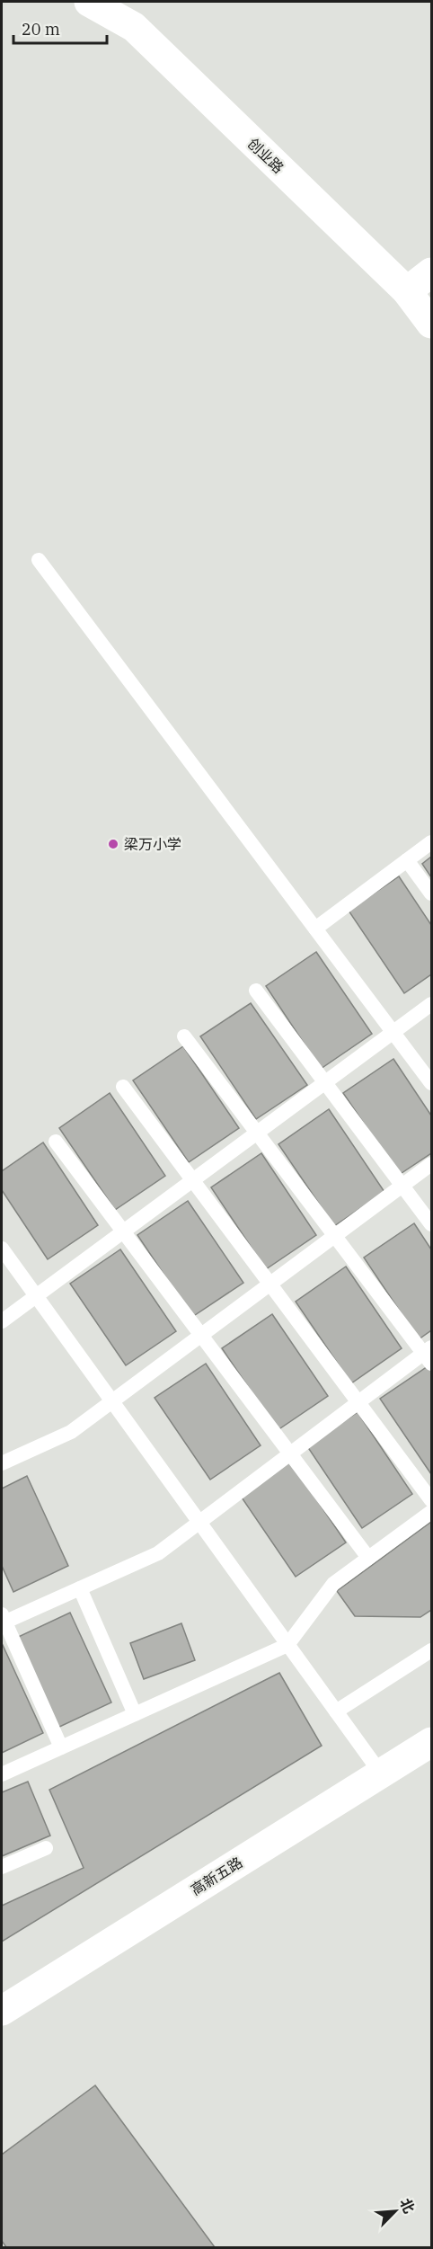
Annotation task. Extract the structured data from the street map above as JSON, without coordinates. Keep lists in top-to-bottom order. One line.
{"streets":{"street":["创业路","高新五路"]},"places":["梁万小学"],"scale_bar":"20 m","north":"top right"}
